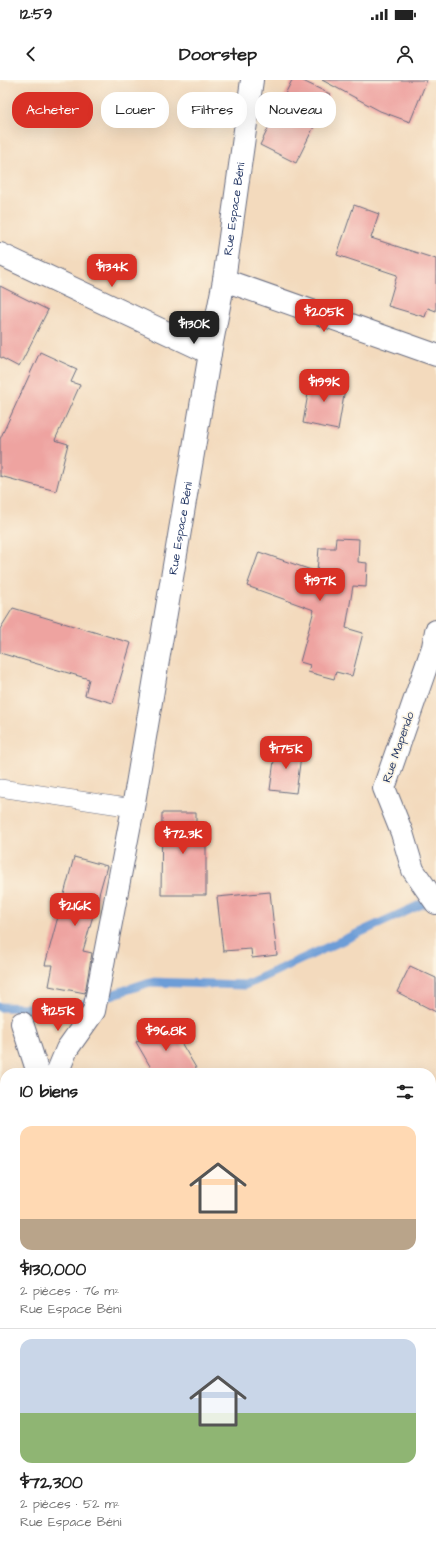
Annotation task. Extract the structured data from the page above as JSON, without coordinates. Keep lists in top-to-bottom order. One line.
{"streets":{"street":["Rue Espace Béni","Rue Mapendo"]},"page":{"status":"12:59","header":"Doorstep","chip":["Acheter","Louer","Filtres","Nouveau"],"price":["$134K","$205K","$130K","$199K","$197K","$175K","$72.3K","$216K","$125K","$96.8K"],"heading":"10 biens","list":[{"name":"$130,000","note":"2 pièces · 76 m² · Rue Espace Béni"},{"name":"$72,300","note":"2 pièces · 52 m² · Rue Espace Béni"}]}}
